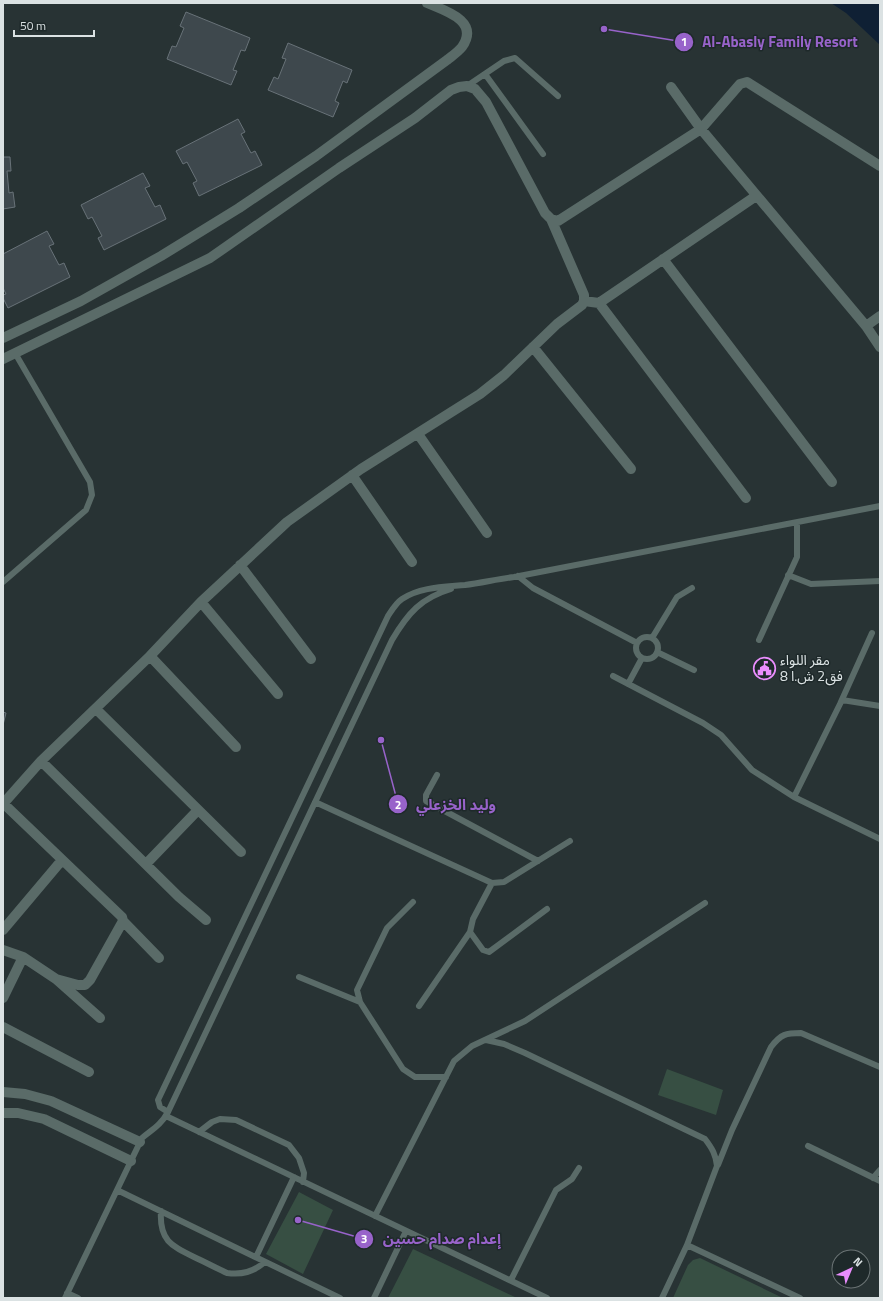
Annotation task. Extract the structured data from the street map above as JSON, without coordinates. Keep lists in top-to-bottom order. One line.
{"places":{"other":["Al-Abasly Family Resort","وليد الخزعلي","إعدام صدام حسين"],"public building":["مقر اللواء 8 فق2 ش.ا"]},"scale_bar":"50 m","north":"top right"}
